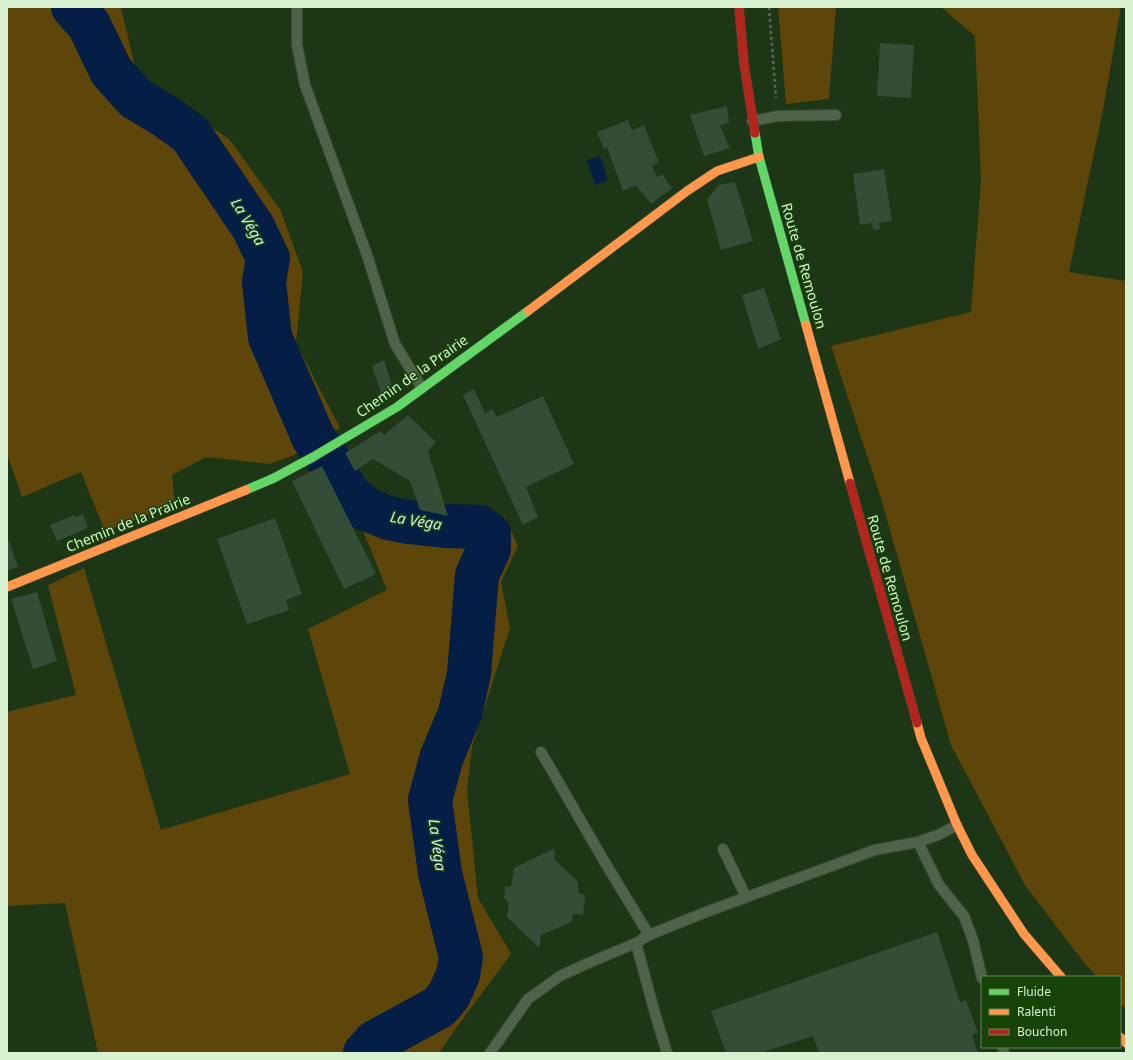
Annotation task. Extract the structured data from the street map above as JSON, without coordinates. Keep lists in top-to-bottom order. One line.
{"streets":{"main road":["Route de Remoulon","Chemin de la Prairie"]},"crossings":[["Route de Remoulon","Chemin de la Prairie"]],"water":["La Véga"],"legend":["Fluide","Ralenti","Bouchon"]}
